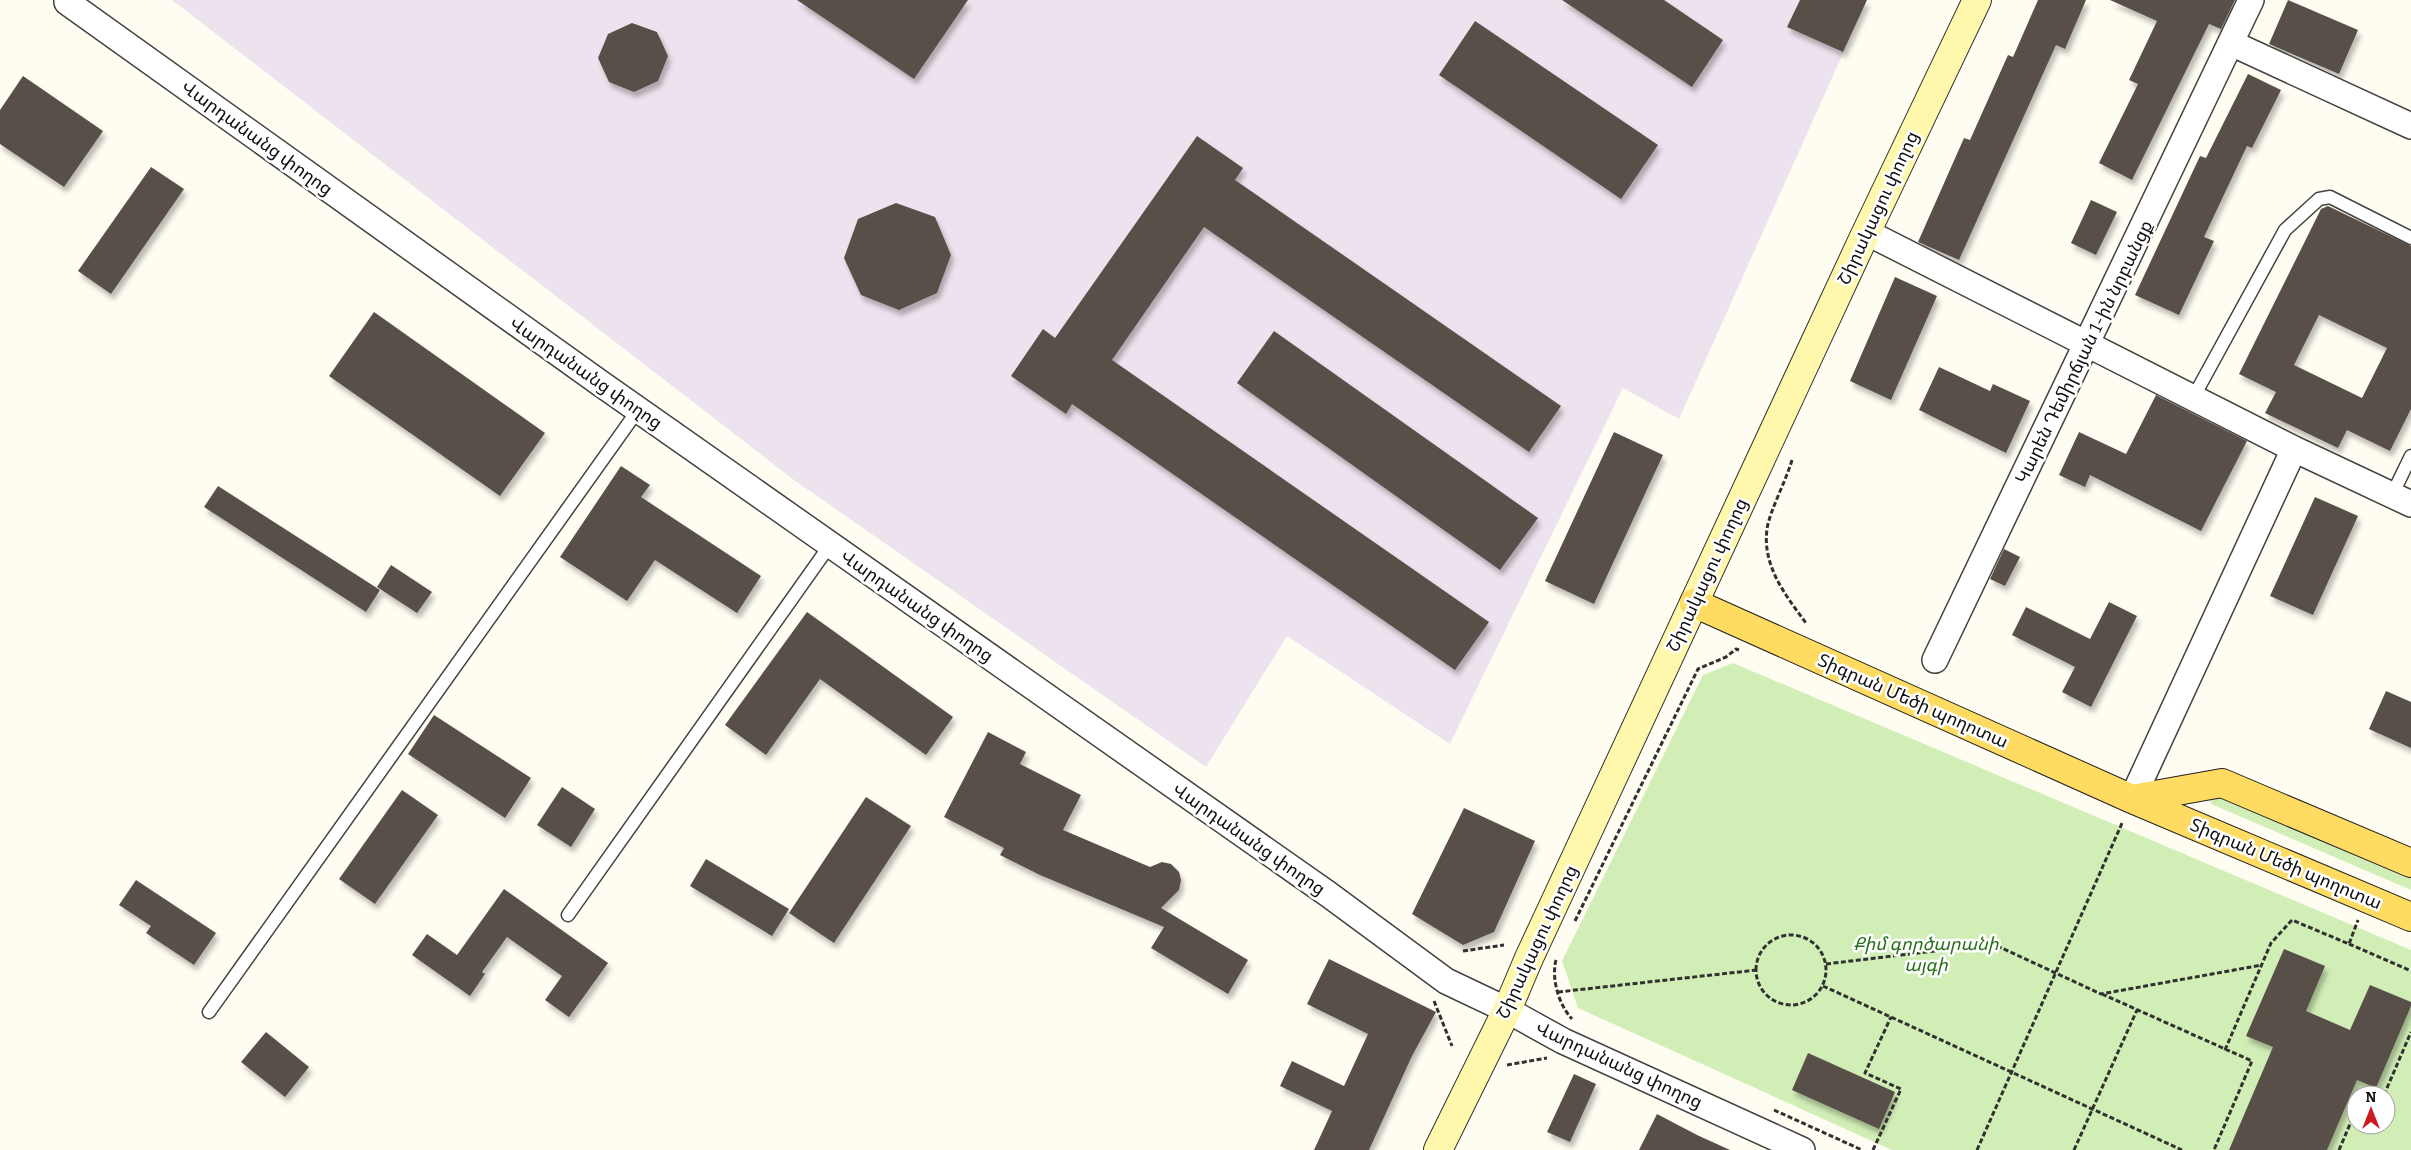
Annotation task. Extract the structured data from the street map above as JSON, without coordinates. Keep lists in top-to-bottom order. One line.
{"streets":{"main road":["Շիրակացու փողոց","Տիգրան Մեծի պողոտա"],"street":["Վարդանանց փողոց","Կարեն Դեմիրճյան 1-ին նրբանցք"]},"crossings":[["Վարդանանց փողոց","Շիրակացու փողոց"],["Շիրակացու փողոց","Տիգրան Մեծի պողոտա"]],"parks":["Քիմ գործարանի այգի"],"north":"top"}
